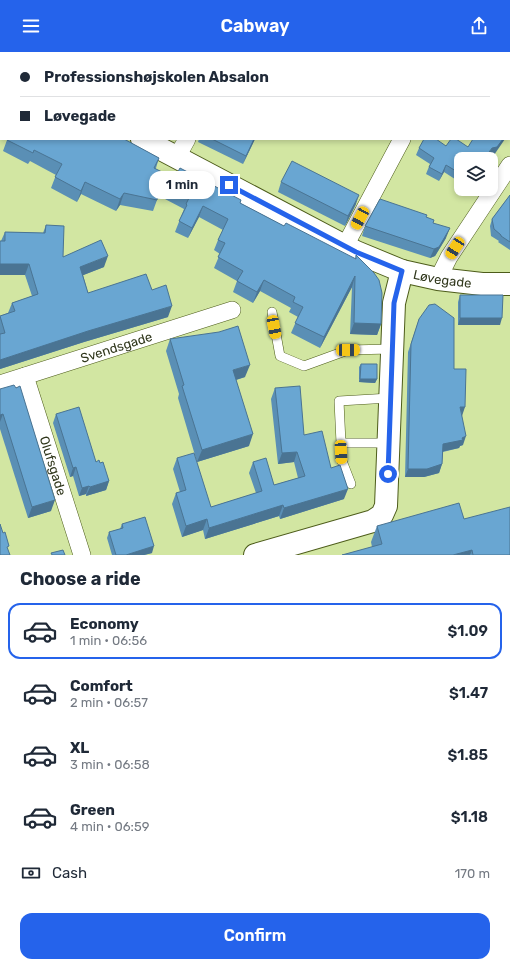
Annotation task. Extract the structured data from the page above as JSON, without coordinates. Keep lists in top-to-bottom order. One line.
{"streets":{"street":["Løvegade","Svendsgade","Olufsgade"]},"crossings":[["Svendsgade","Olufsgade"]],"page":{"header":"Cabway","banner":["Professionshøjskolen Absalon","Løvegade"],"bubble":"1 min","heading":"Choose a ride","list":[{"name":"Economy","note":"1 min · 06:56","value":"$1.09"},{"name":"Comfort","note":"2 min · 06:57","value":"$1.47"},{"name":"XL","note":"3 min · 06:58","value":"$1.85"},{"name":"Green","note":"4 min · 06:59","value":"$1.18"}],"pay":["Cash","170 m"],"buttons":"Confirm"}}
